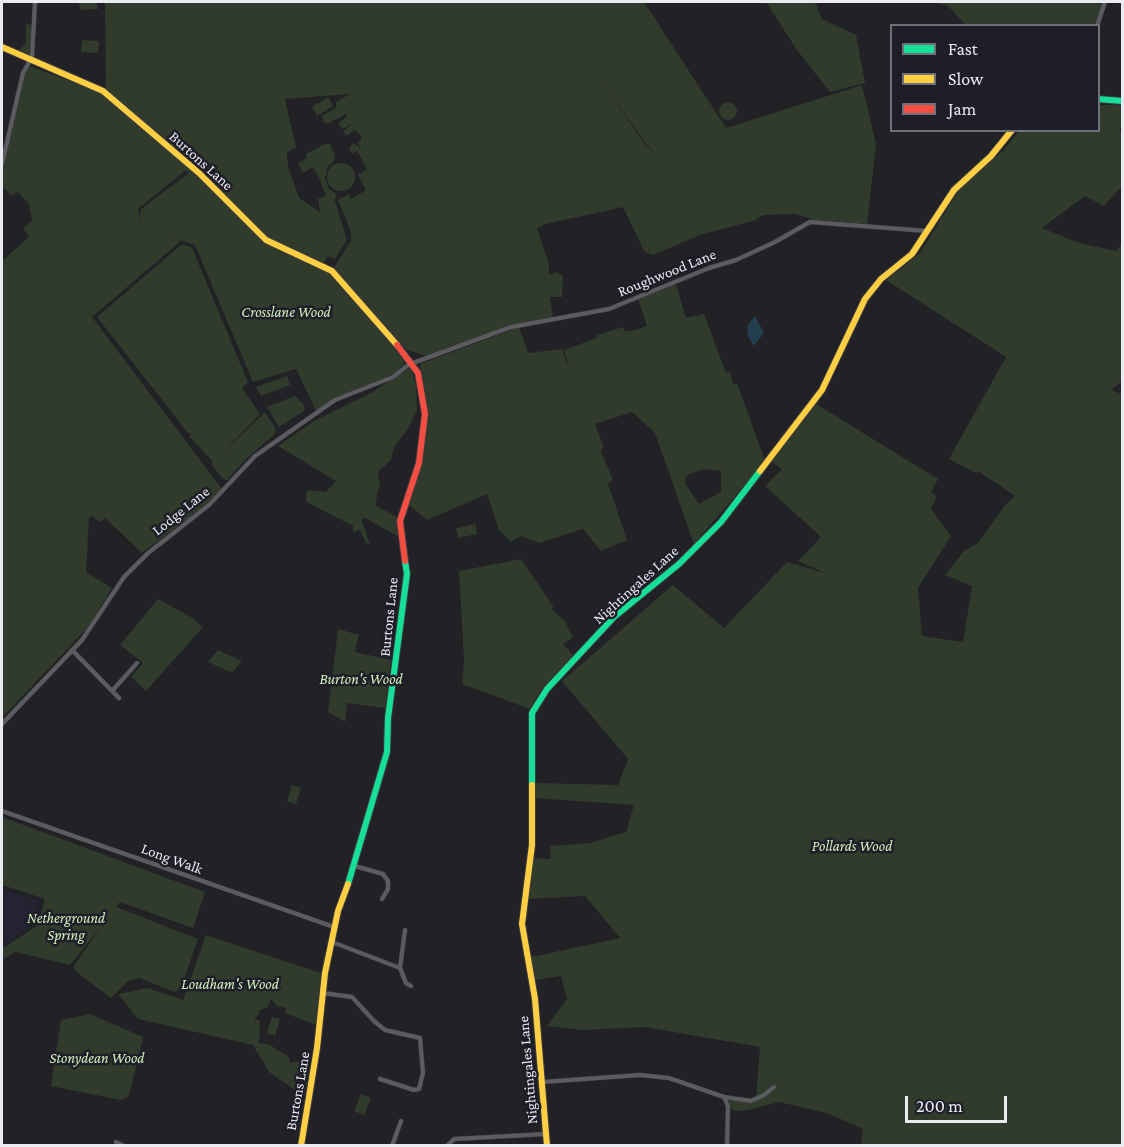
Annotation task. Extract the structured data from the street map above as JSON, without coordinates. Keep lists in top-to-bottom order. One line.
{"streets":{"street":["Burtons Lane","Roughwood Lane","Lodge Lane","Nightingales Lane","Long Walk"]},"crossings":[["Burtons Lane","Roughwood Lane"],["Burtons Lane","Lodge Lane"],["Burtons Lane","Long Walk"],["Roughwood Lane","Lodge Lane"],["Roughwood Lane","Nightingales Lane"]],"parks":["Crosslane Wood","Burton's Wood","Pollards Wood","Netherground Spring","Loudham's Wood","Stonydean Wood"],"legend":["Fast","Slow","Jam"],"scale_bar":"200 m"}
